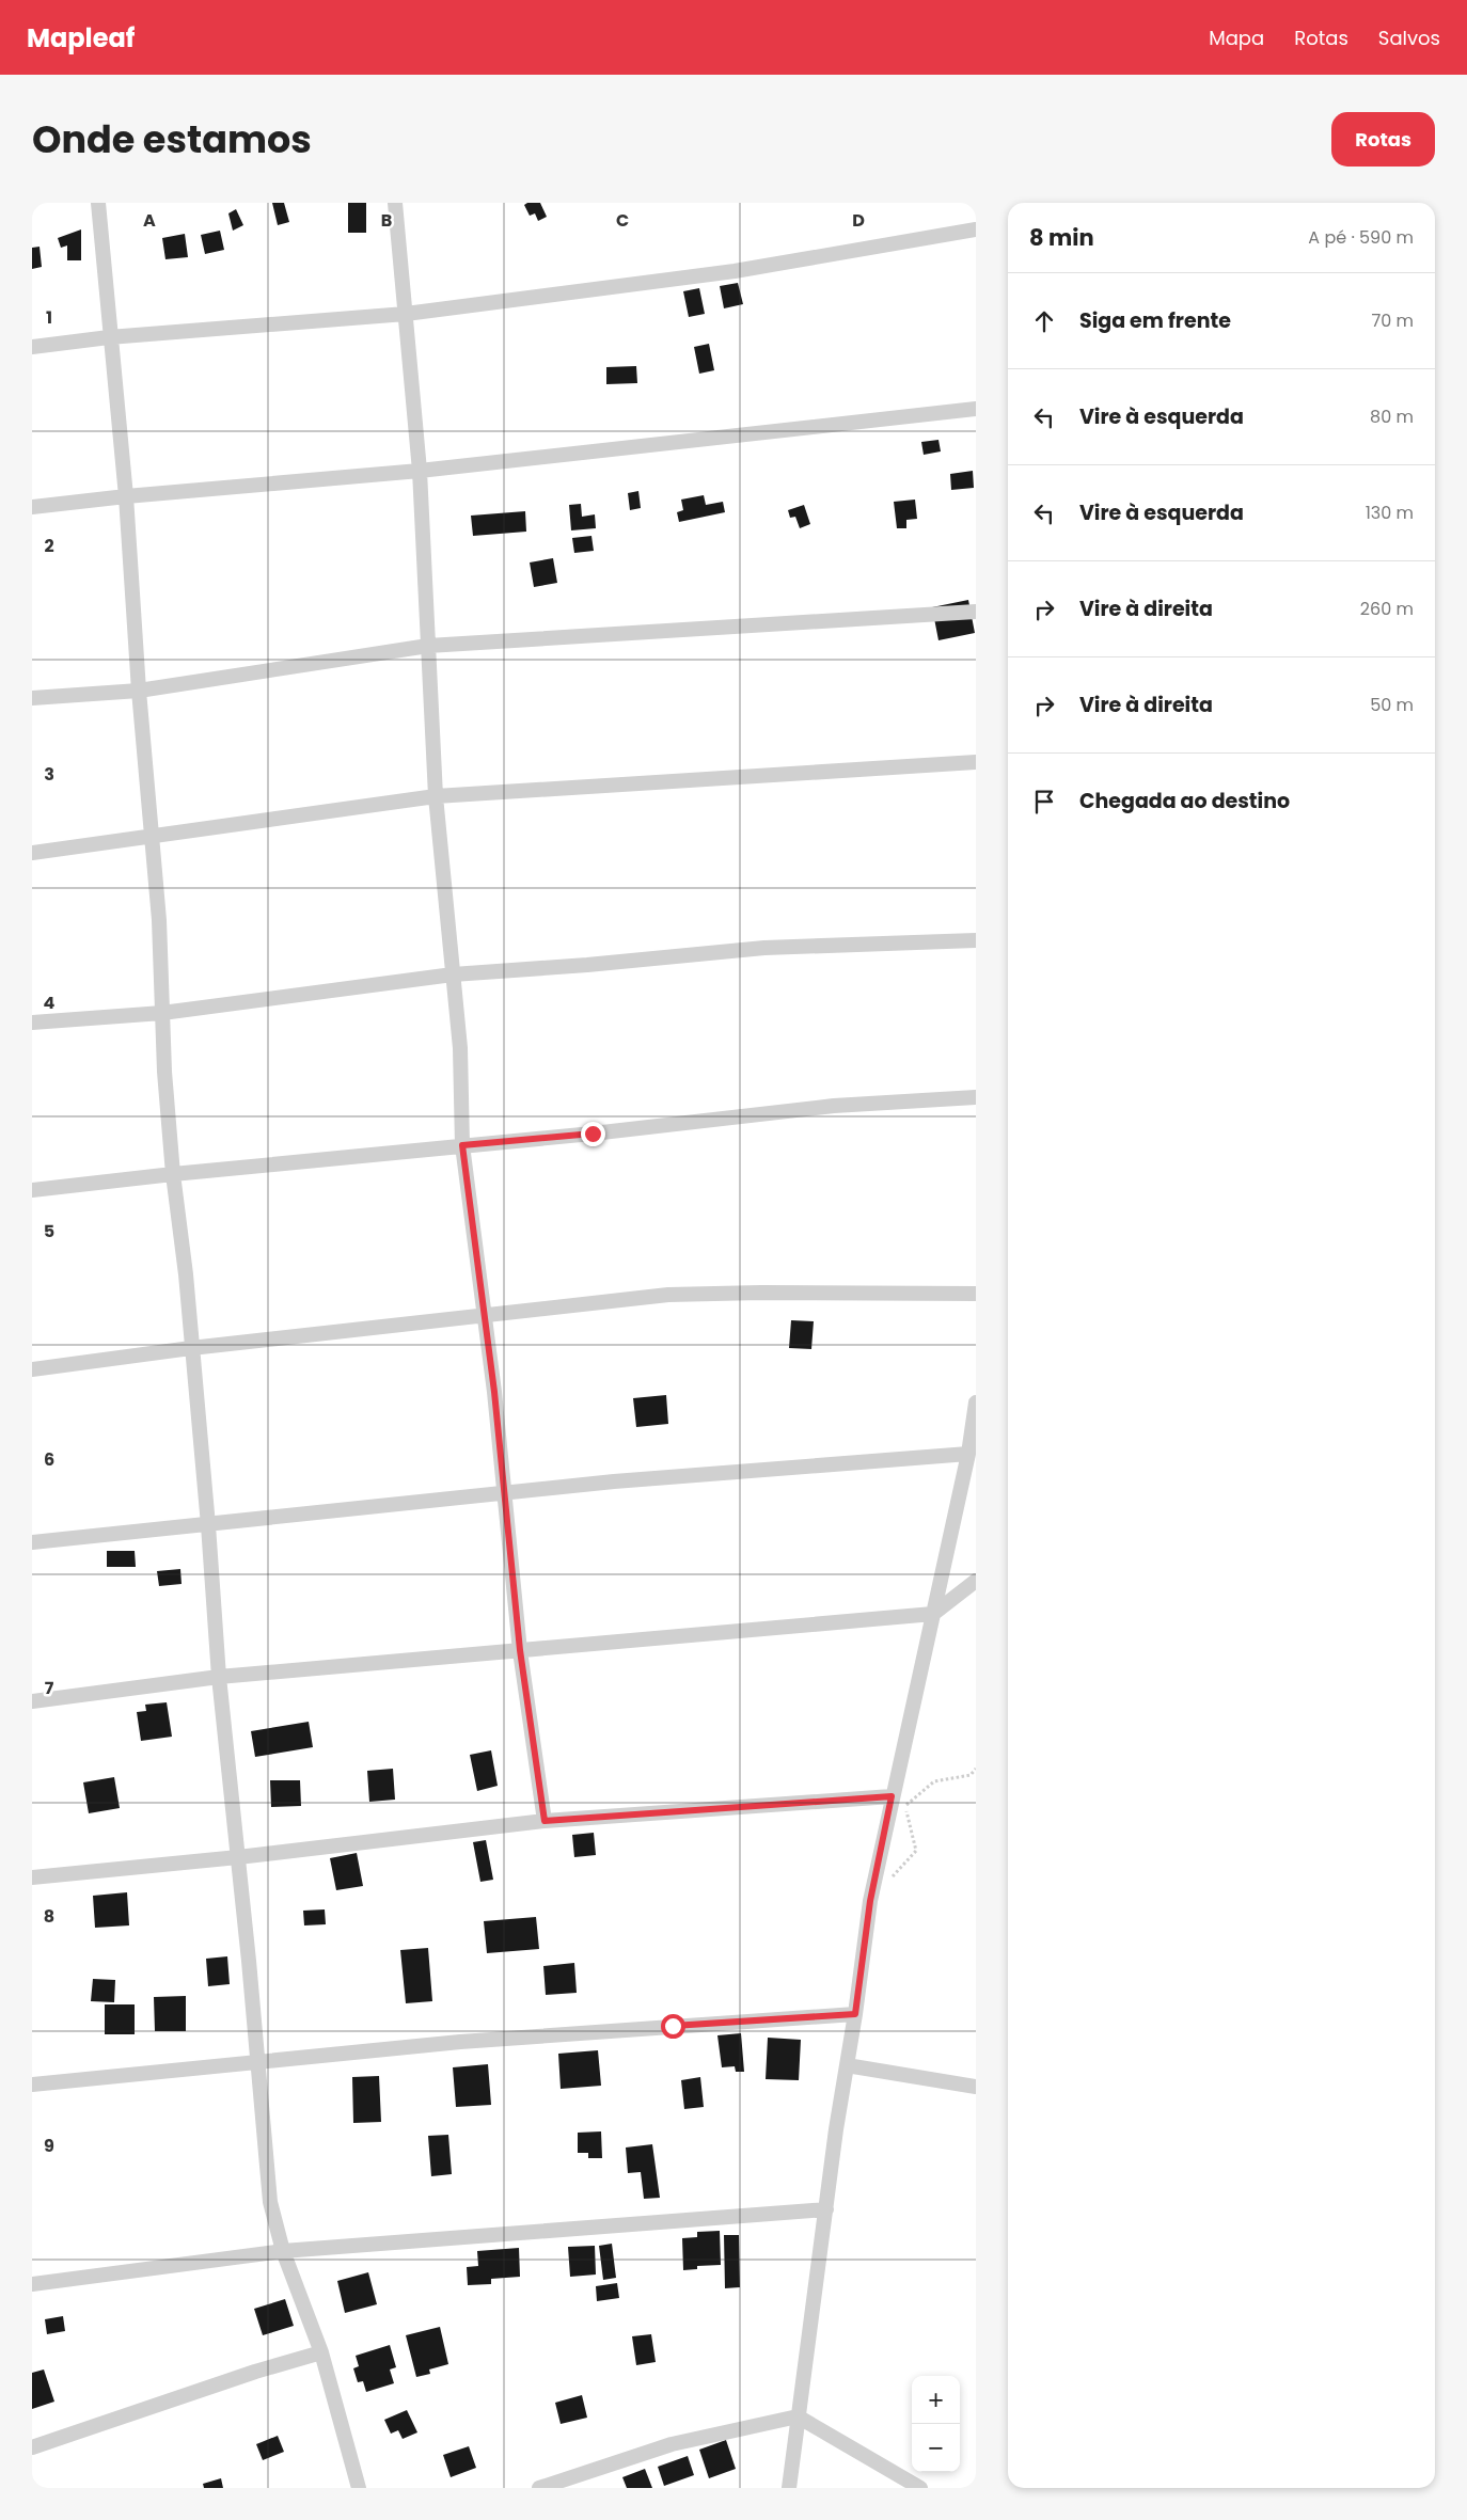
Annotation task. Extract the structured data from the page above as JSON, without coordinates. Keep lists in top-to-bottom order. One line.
{"page":{"header":"Mapleaf","nav":["Mapa","Rotas","Salvos"],"title":"Onde estamos","buttons":"Rotas","heading":["8 min","A pé · 590 m"],"list":[["Siga em frente","70 m"],["Vire à esquerda","80 m"],["Vire à esquerda","130 m"],["Vire à direita","260 m"],["Vire à direita","50 m"],"Chegada ao destino"],"map_buttons":["+","−"]},"grid":{"columns":["A","B","C","D"],"rows":["1","2","3","4","5","6","7","8","9"]}}
